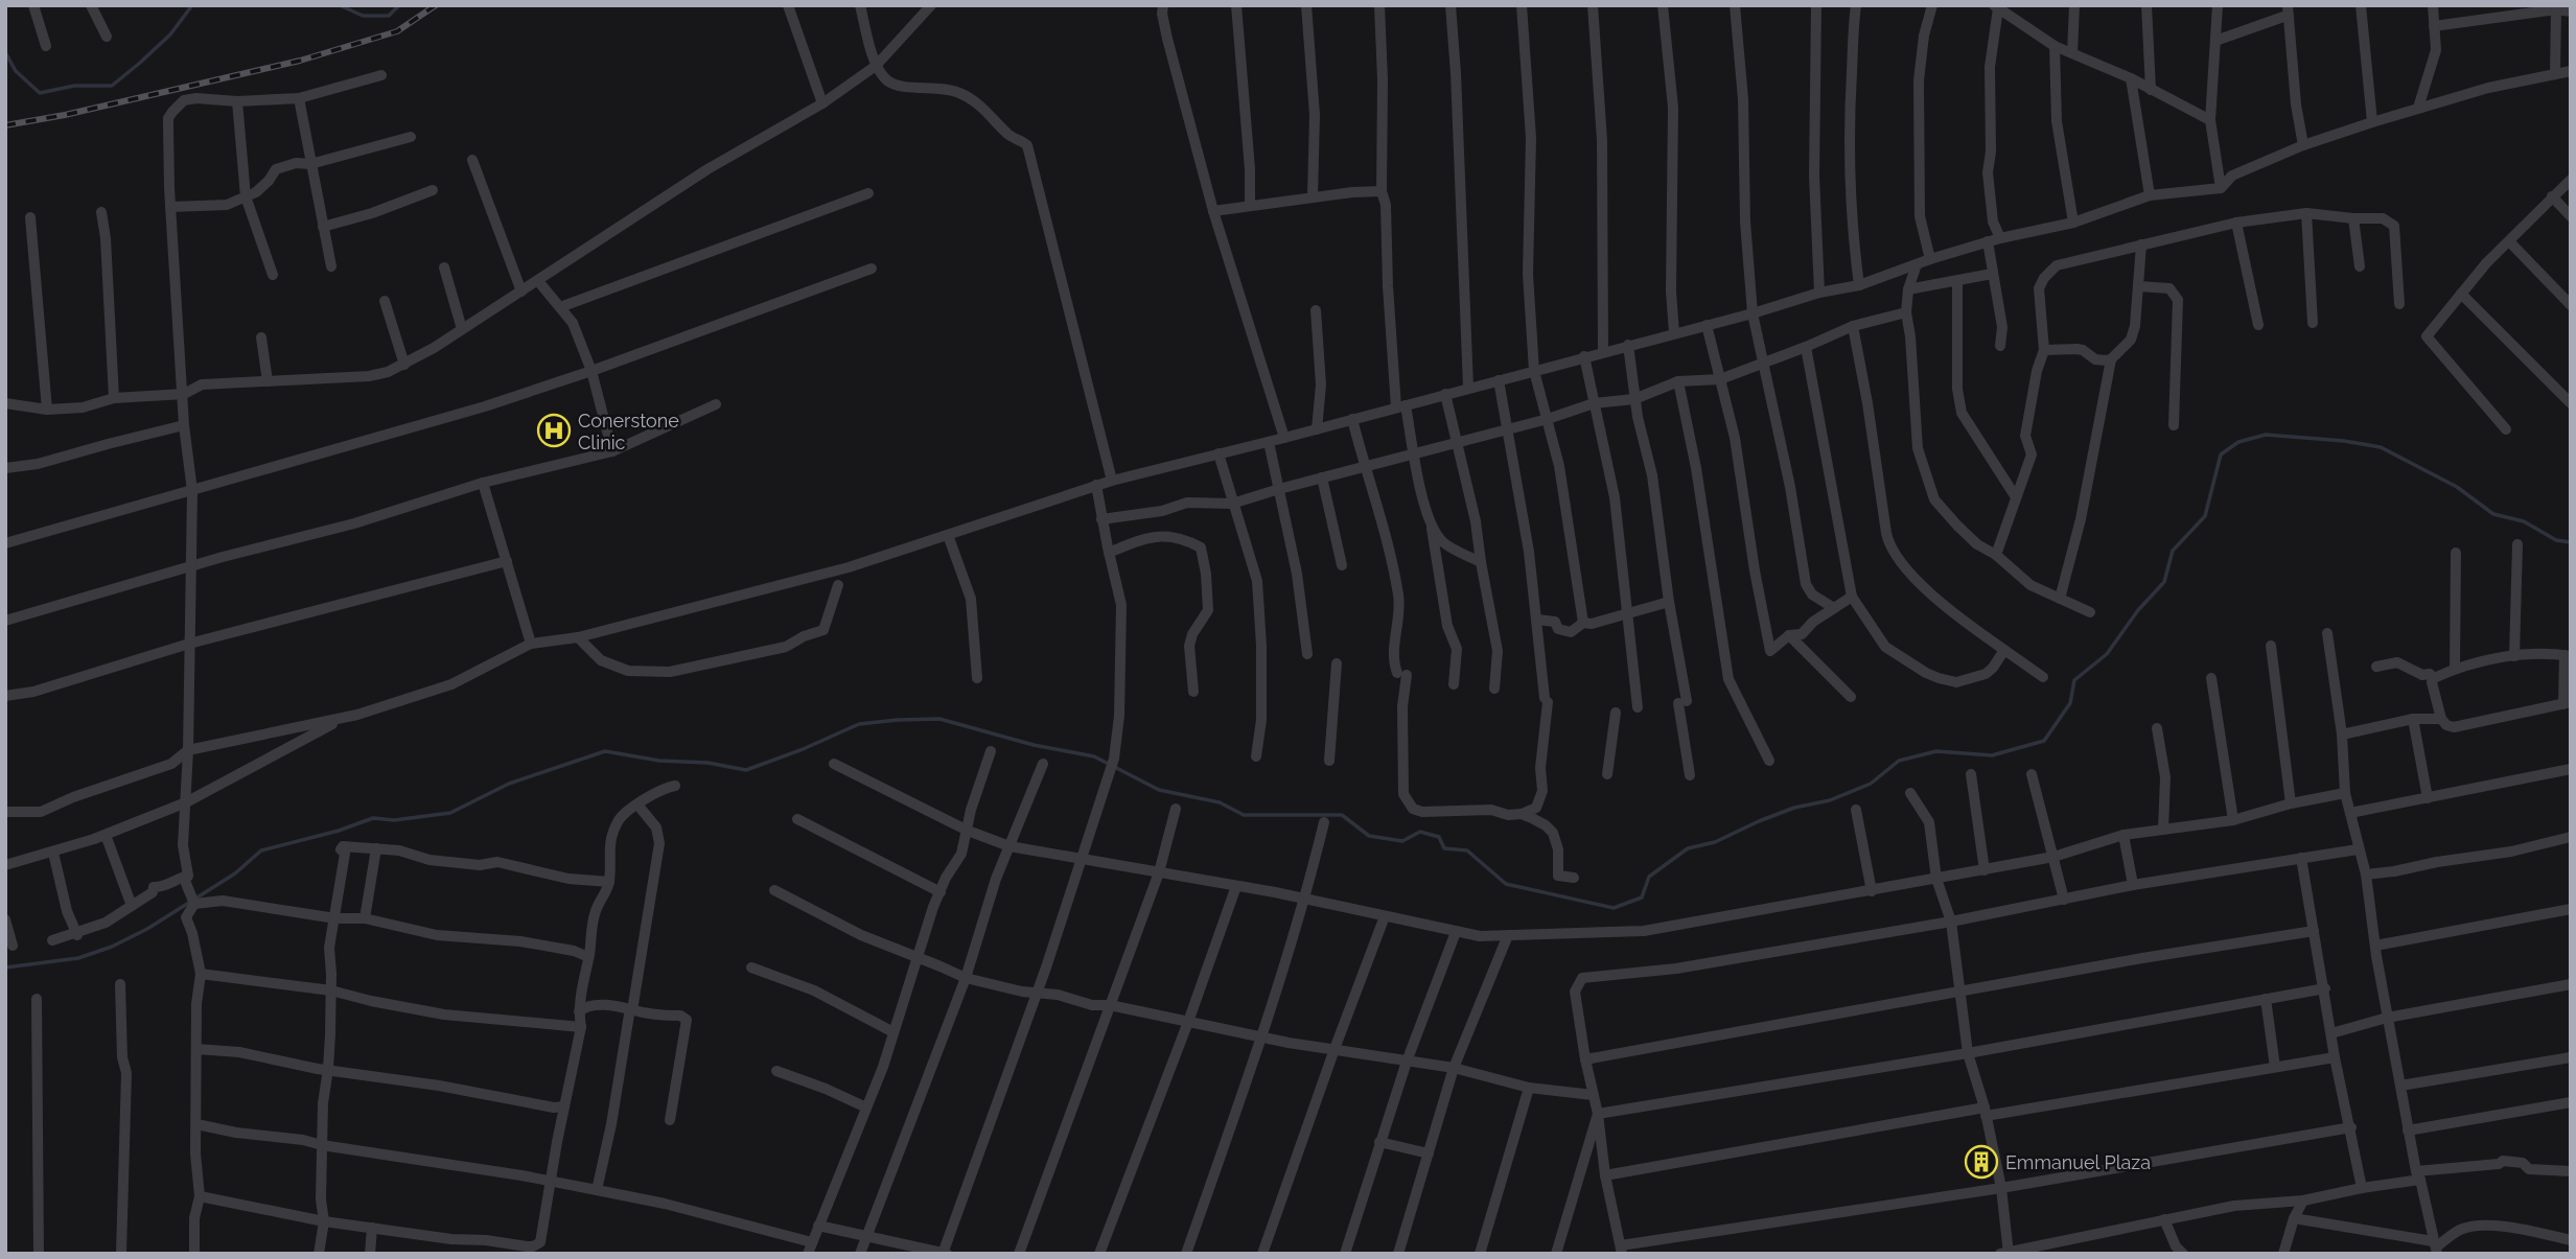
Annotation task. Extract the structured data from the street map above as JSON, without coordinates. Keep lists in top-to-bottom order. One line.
{"places":{"hospital":["Conerstone Clinic"],"building":["Emmanuel Plaza"]}}
